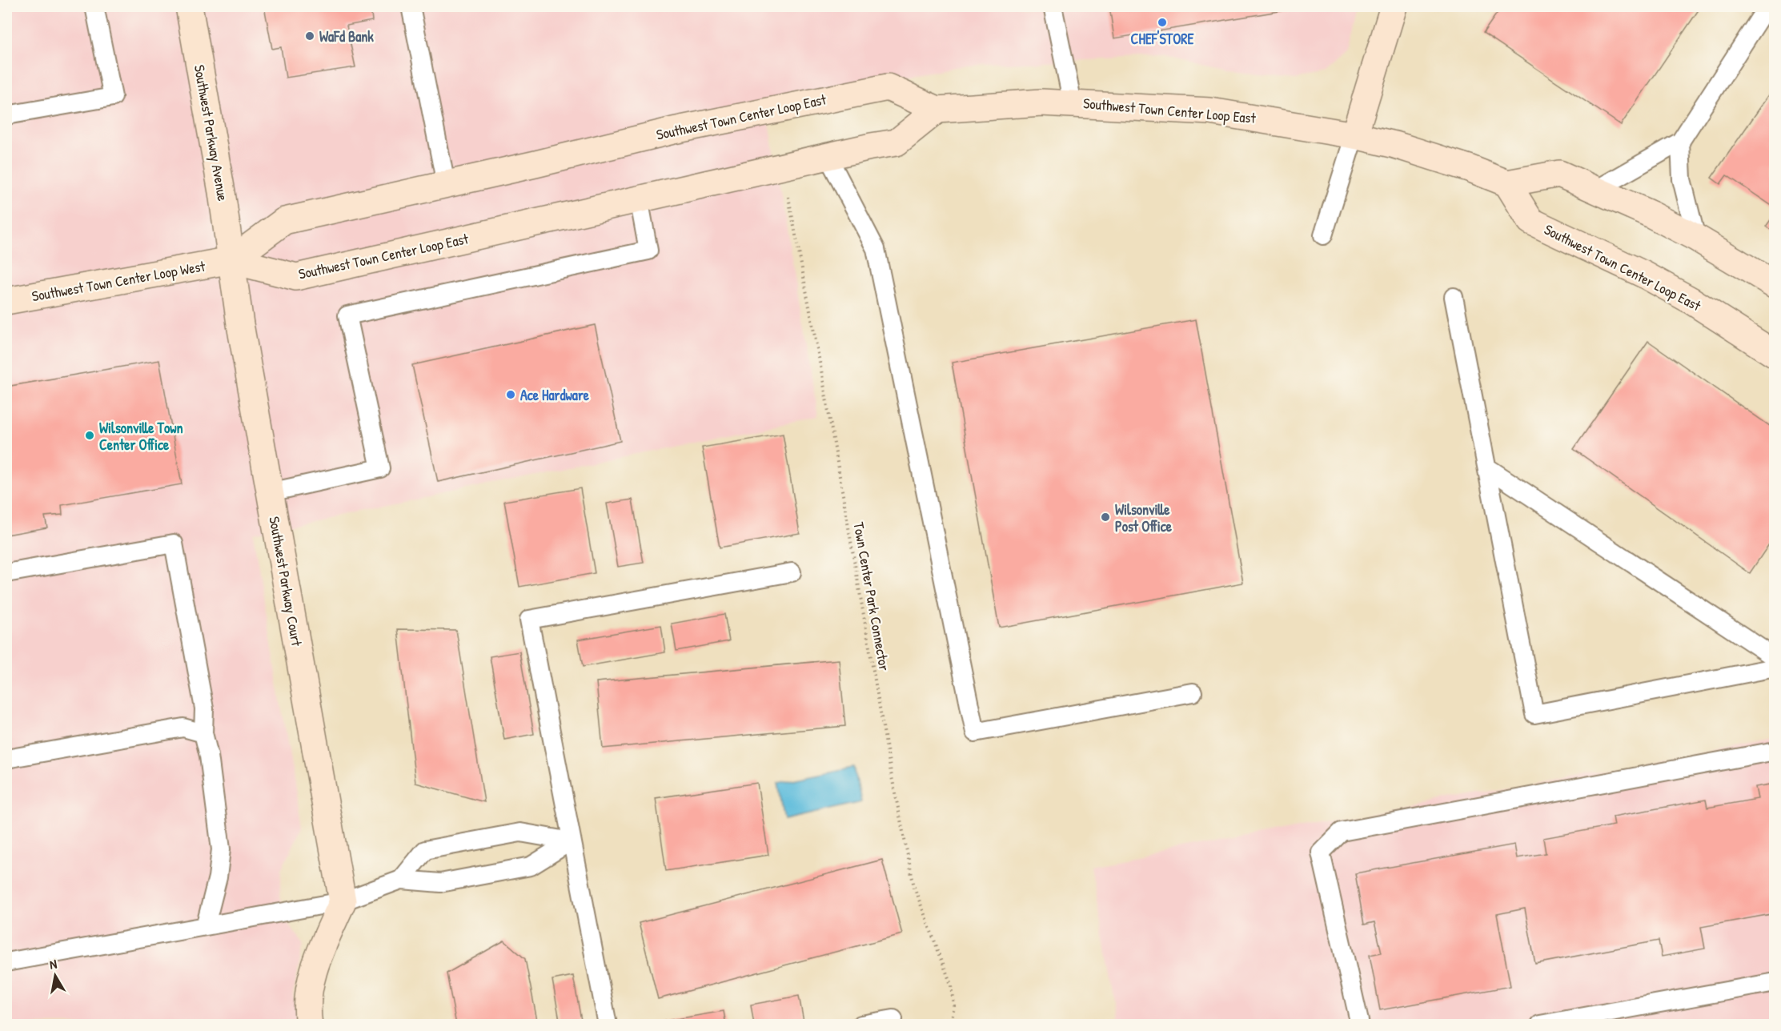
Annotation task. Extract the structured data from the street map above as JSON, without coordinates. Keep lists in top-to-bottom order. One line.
{"streets":{"main road":["Southwest Town Center Loop East","Southwest Parkway Avenue","Southwest Town Center Loop West","Southwest Parkway Court"],"path":["Town Center Park Connector"]},"crossings":[["Southwest Town Center Loop East","Southwest Parkway Avenue"],["Southwest Town Center Loop East","Southwest Town Center Loop West"],["Southwest Town Center Loop East","Southwest Parkway Court"],["Southwest Town Center Loop East","Town Center Park Connector"],["Southwest Parkway Avenue","Southwest Town Center Loop West"],["Southwest Parkway Avenue","Southwest Parkway Court"],["Southwest Town Center Loop West","Southwest Parkway Court"]],"places":["CHEF'STORE","WaFd Bank","Ace Hardware","Wilsonville Town Center Office","Wilsonville Post Office"],"north":"top"}
